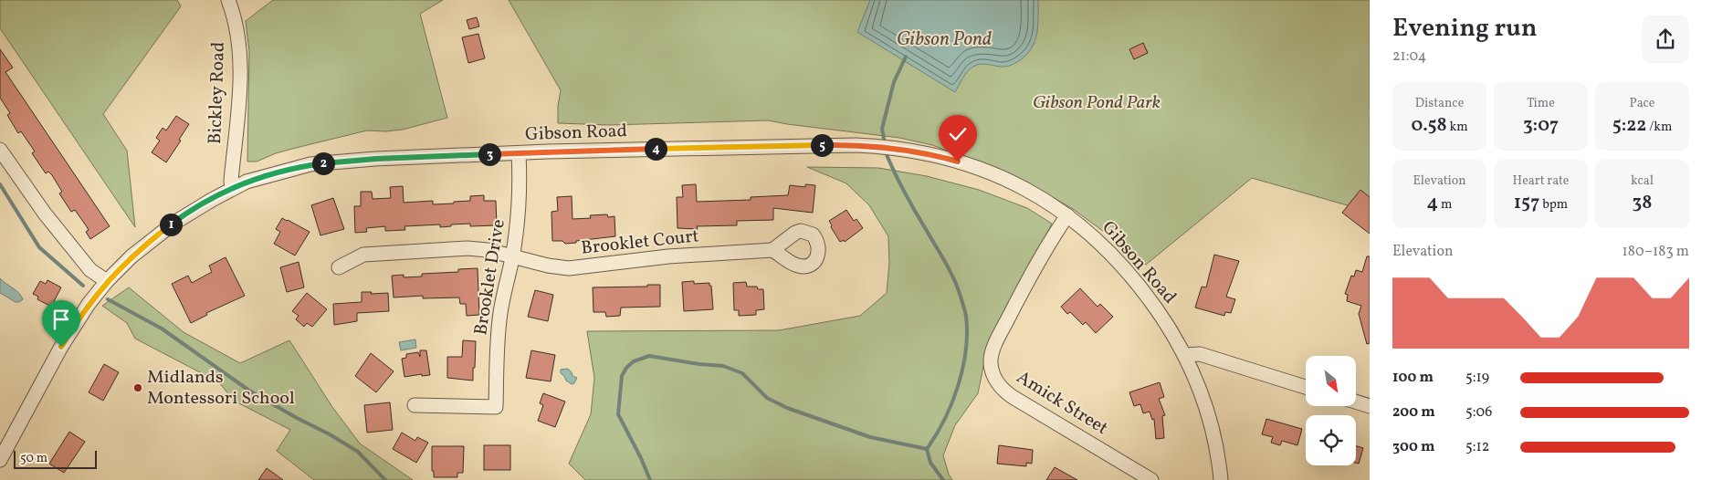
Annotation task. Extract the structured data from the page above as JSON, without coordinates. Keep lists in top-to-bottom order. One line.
{"streets":{"street":["Bickley Road","Gibson Road","Brooklet Court","Brooklet Drive","Amick Street"]},"crossings":[["Bickley Road","Gibson Road"],["Gibson Road","Brooklet Drive"],["Gibson Road","Amick Street"],["Brooklet Court","Brooklet Drive"]],"water":["Gibson Pond"],"parks":["Gibson Pond Park"],"places":["Midlands Montessori School"],"scale_bar":"50 m","north":"bottom right","page":{"heading":["Evening run","21:04"],"stats":[["Distance","0.58 km"],["Time","3:07"],["Pace","5:22 /km"],["Elevation","4 m"],["Heart rate","157 bpm"],["kcal","38"]],"pins":["5","4","3","2","1"],"chart":["Elevation","180–183 m"],"list":[{"name":"100 m","note":"5:19"},{"name":"200 m","note":"5:06"},{"name":"300 m","note":"5:12"}],"scale":"50 m"}}
